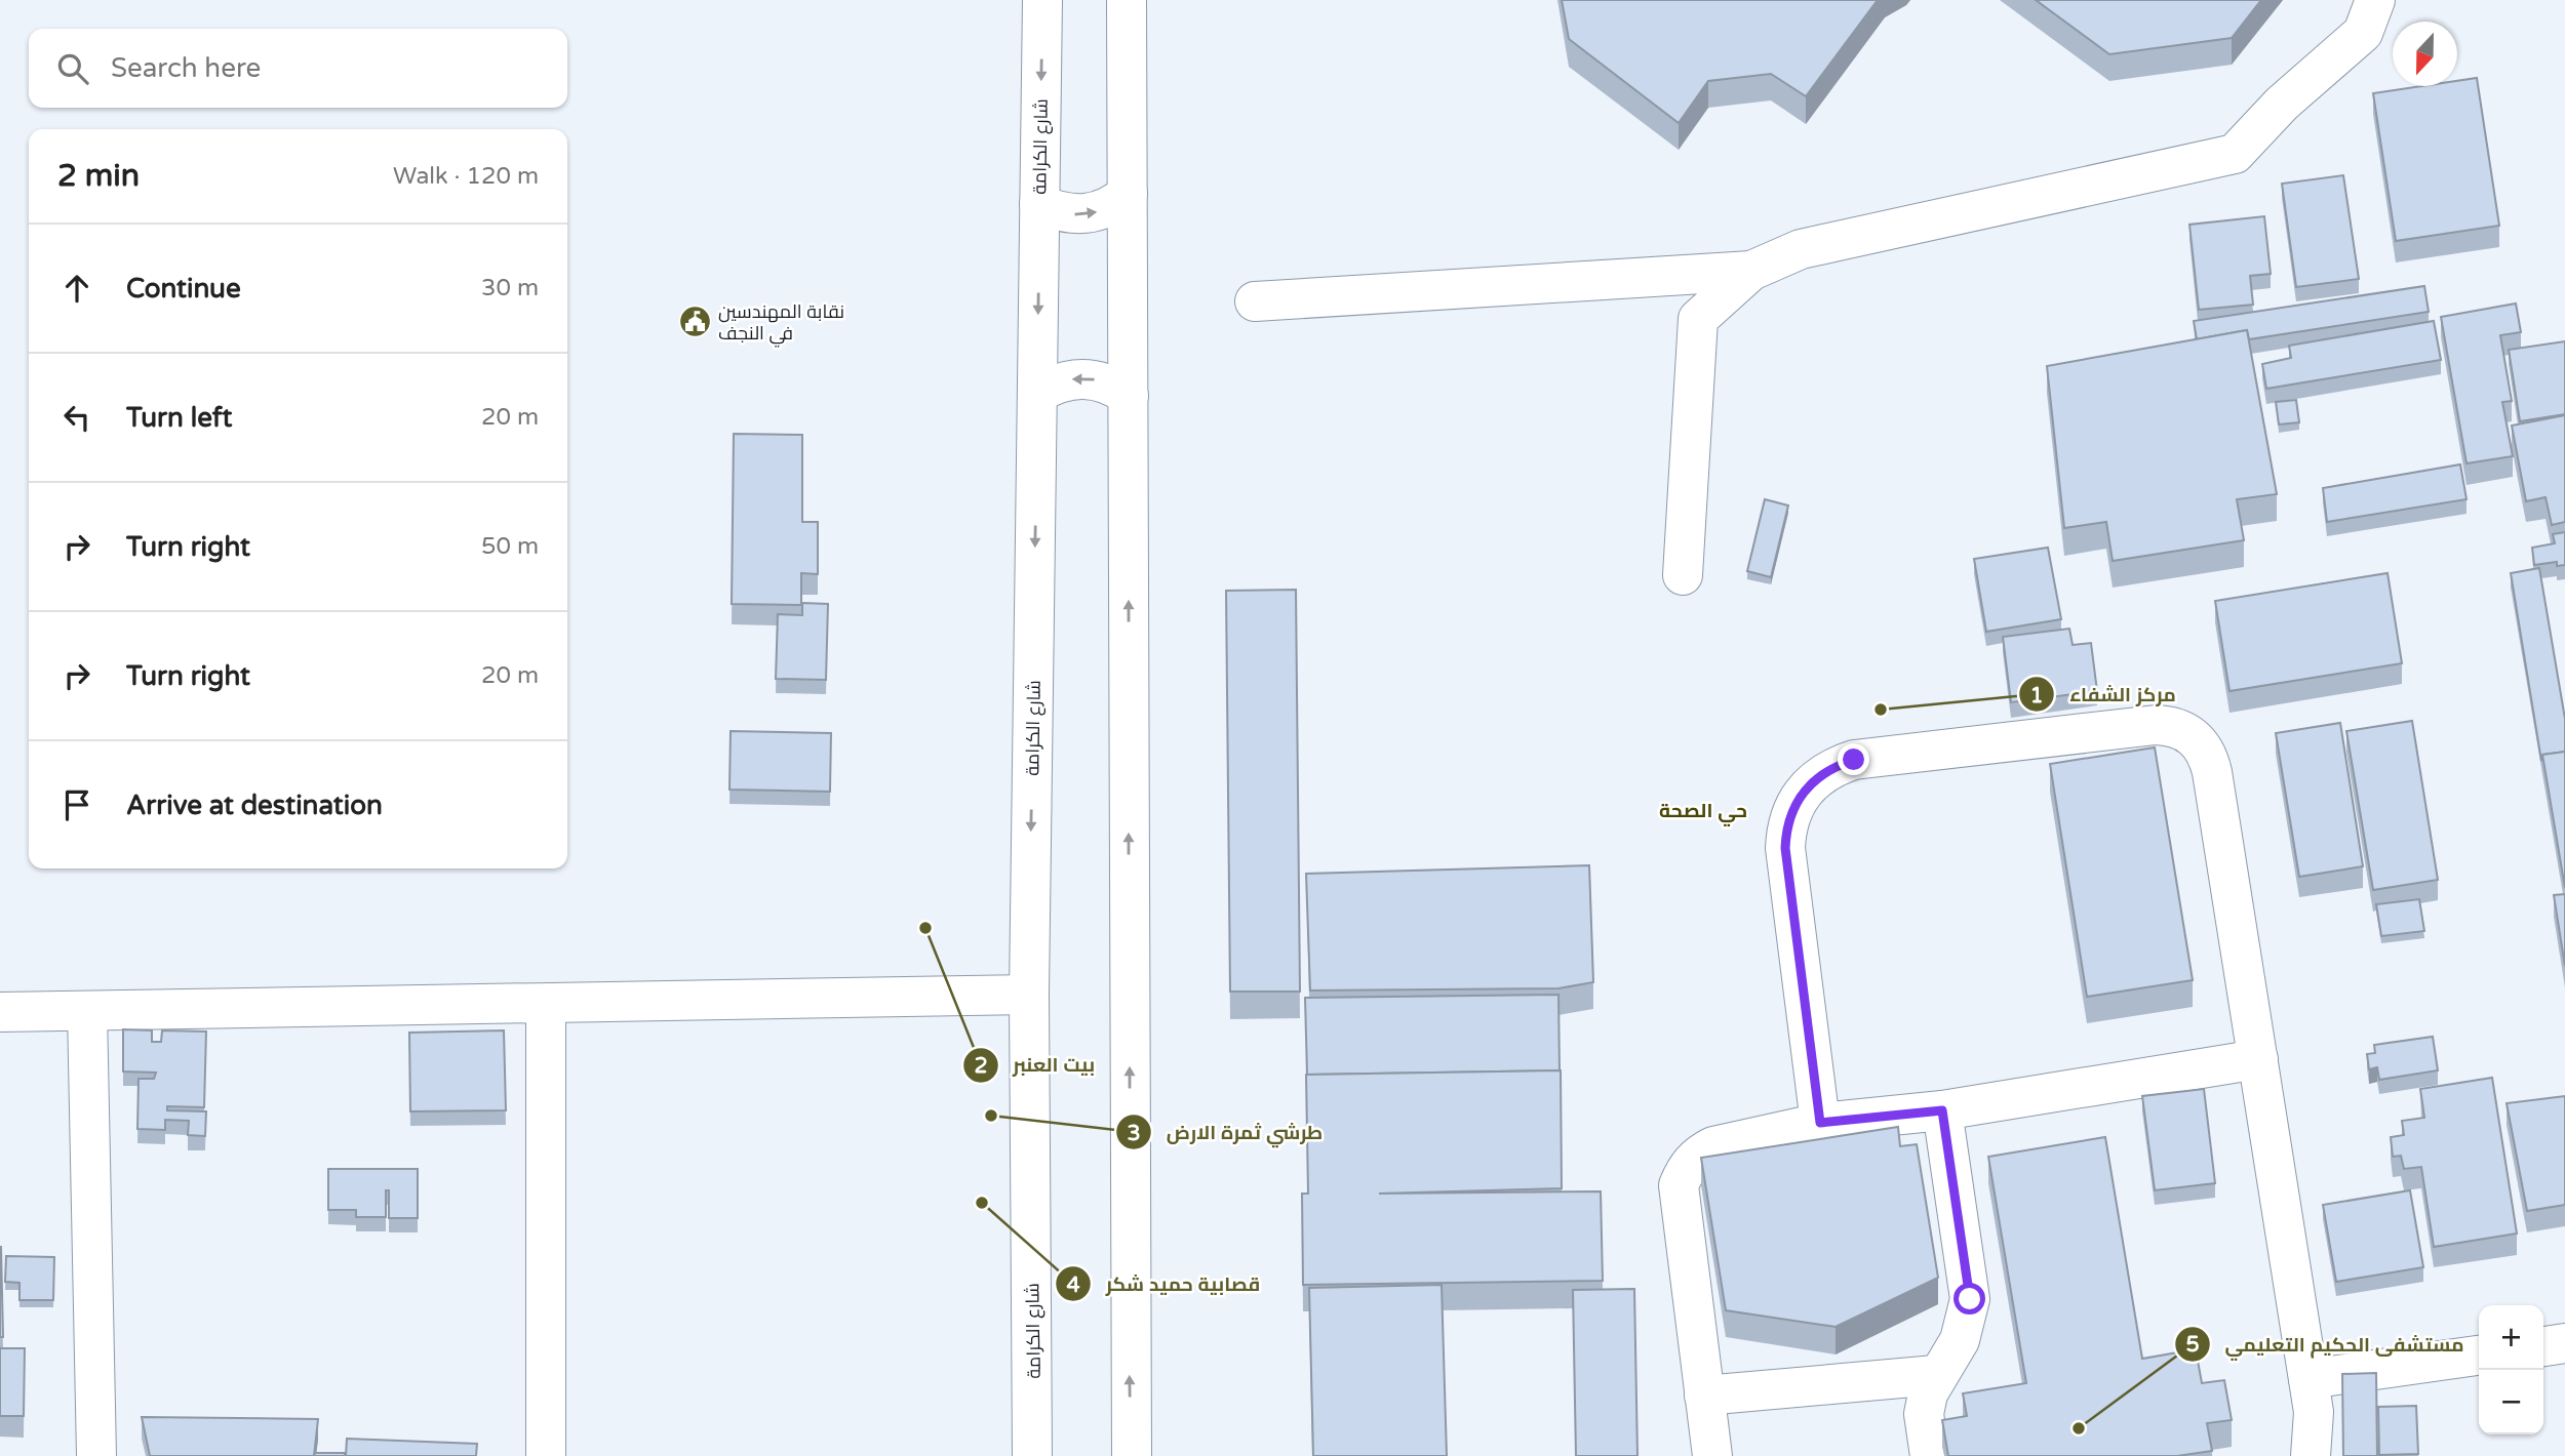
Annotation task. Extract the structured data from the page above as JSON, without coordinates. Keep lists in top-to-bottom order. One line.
{"streets":{"main road":["شارع الكرامة"]},"districts":["حي الصحة"],"places":{"public building":["نقابة المهندسين في النجف"],"other":["مركز الشفاء","بيت العنبر","طرشي ثمرة الارض","قصابية حميد شكر","مستشفى الحكيم التعليمي"]},"north":"bottom","page":{"search":"Search here","heading":["2 min","Walk · 120 m"],"list":[["Continue","30 m"],["Turn left","20 m"],["Turn right","50 m"],["Turn right","20 m"],"Arrive at destination"],"map_buttons":["+","−"]}}
